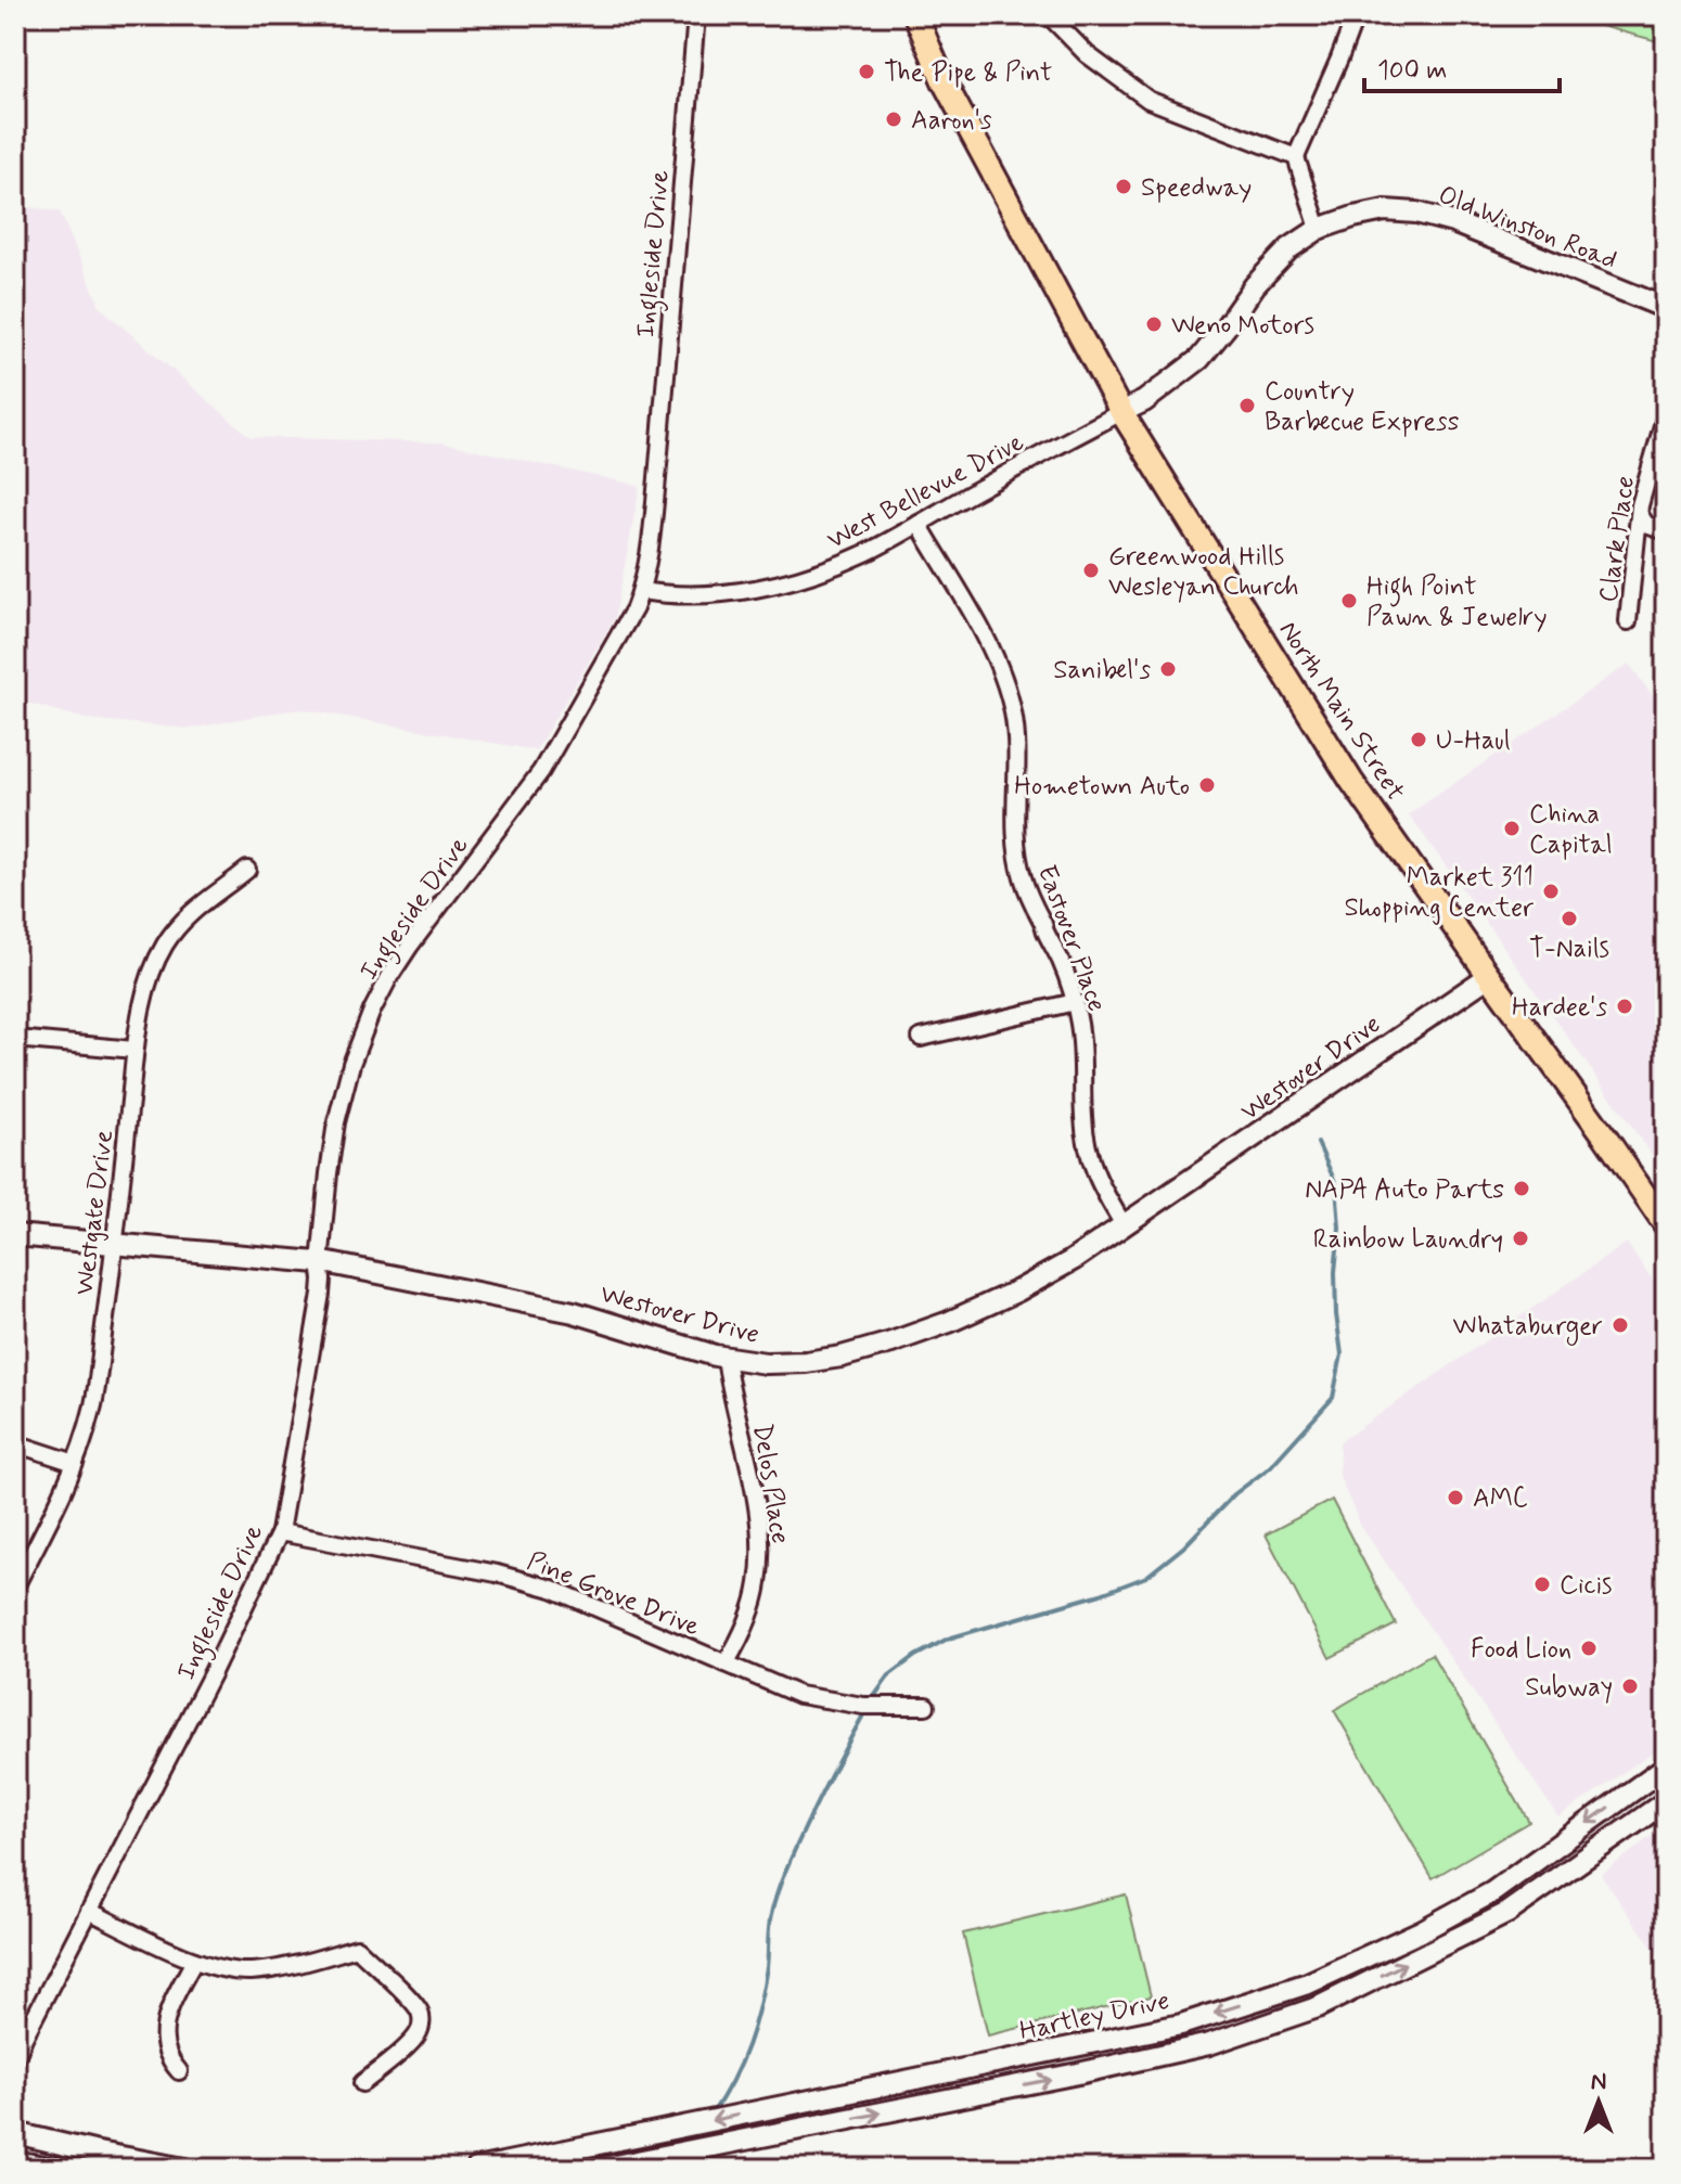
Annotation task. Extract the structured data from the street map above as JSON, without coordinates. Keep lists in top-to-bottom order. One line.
{"streets":{"main road":["North Main Street"],"street":["Old Winston Road","Ingleside Drive","West Bellevue Drive","Clark Place","Eastover Place","Westover Drive","Westgate Drive","Delos Place","Pine Grove Drive","Hartley Drive"]},"crossings":[["Old Winston Road","West Bellevue Drive"],["Old Winston Road","North Main Street"],["Ingleside Drive","West Bellevue Drive"],["Ingleside Drive","Westover Drive"],["Ingleside Drive","Pine Grove Drive"],["West Bellevue Drive","North Main Street"],["West Bellevue Drive","Eastover Place"],["North Main Street","Westover Drive"],["Eastover Place","Westover Drive"],["Westover Drive","Westgate Drive"],["Westover Drive","Delos Place"],["Delos Place","Pine Grove Drive"]],"places":["The Pipe & Pint","Aaron's","Speedway","Weno Motors","Country Barbecue Express","Greenwood Hills Wesleyan Church","High Point Pawn & Jewelry","Sanibel's","U-Haul","Hometown Auto","China Capital","Market 311 Shopping Center","T-Nails","Hardee's","NAPA Auto Parts","Rainbow Laundry","Whataburger","AMC","Cicis","Food Lion","Subway"],"scale_bar":"100 m","north":"top"}
